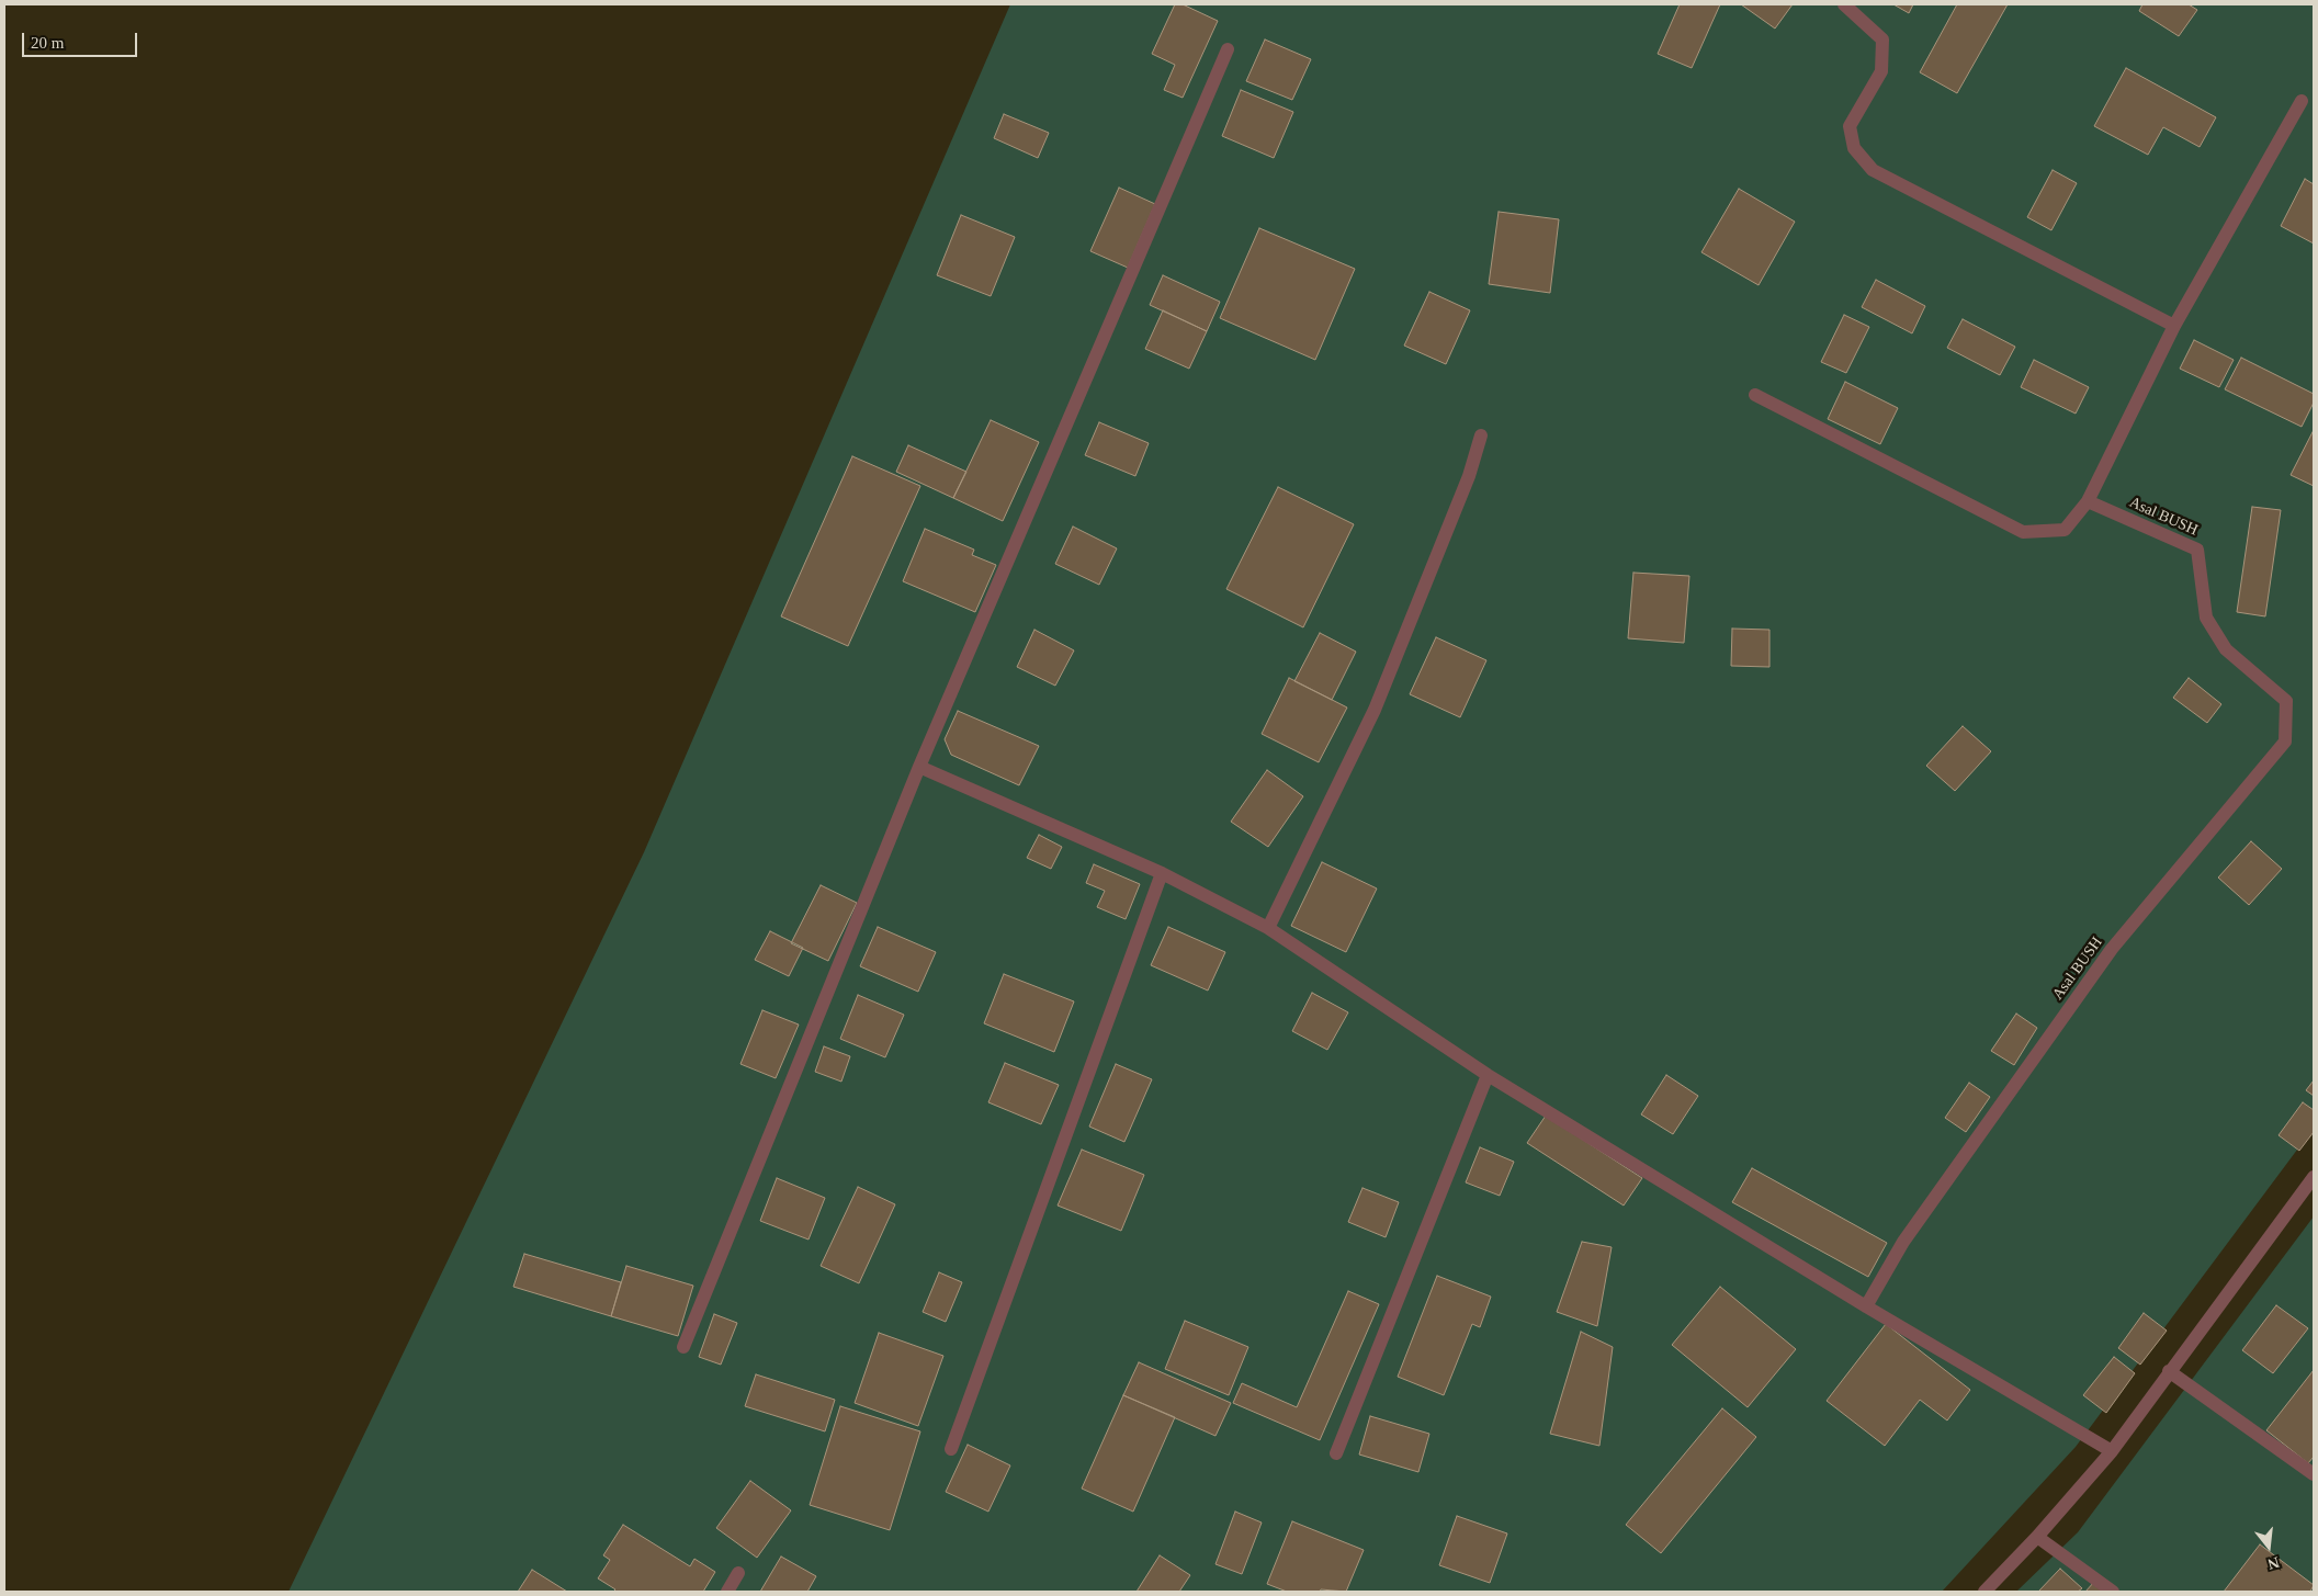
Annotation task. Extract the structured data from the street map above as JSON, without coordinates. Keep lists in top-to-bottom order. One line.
{"streets":{"street":["Asal BUSH"]},"scale_bar":"20 m","north":"bottom"}
